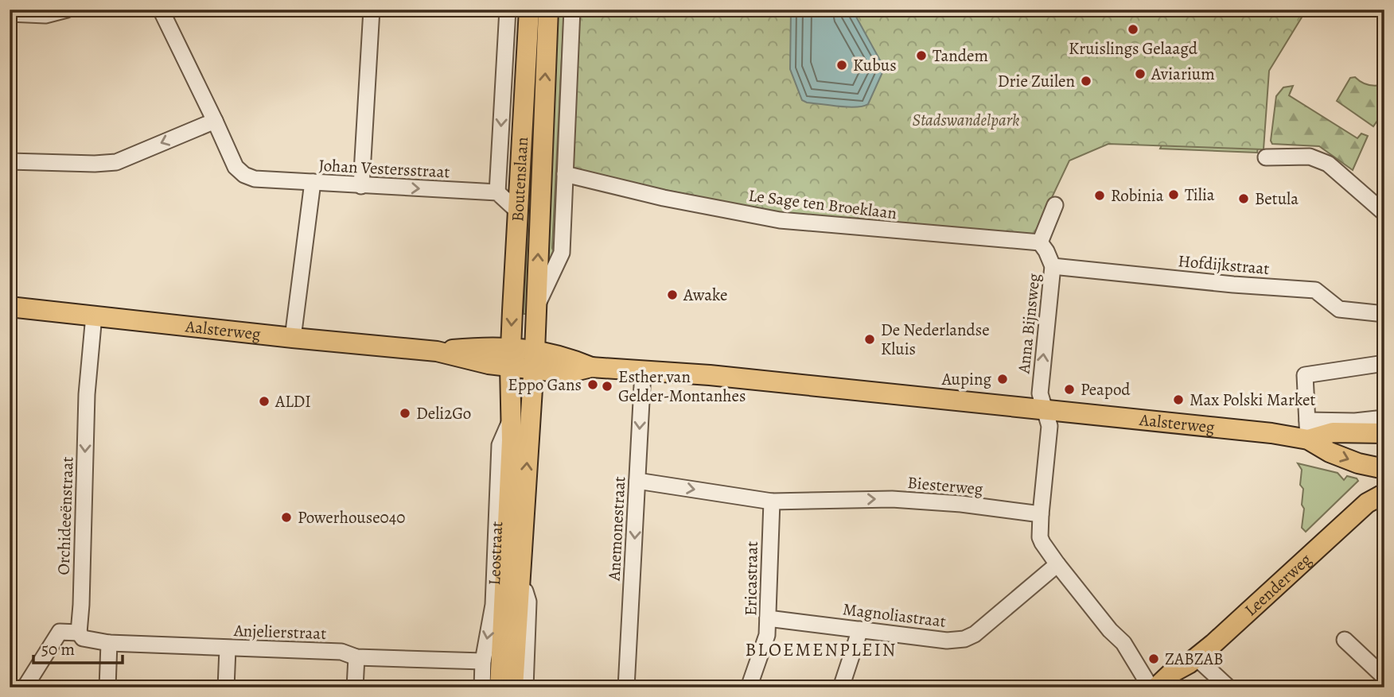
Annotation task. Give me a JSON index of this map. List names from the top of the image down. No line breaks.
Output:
{"streets":{"main road":["Boutenslaan","Aalsterweg","Leostraat","Leenderweg"],"street":["Johan Vestersstraat","Le Sage ten Broeklaan","Hofdijkstraat","Anna Bijnsweg","Biesterweg","Orchideeënstraat","Anemonestraat","Ericastraat","Magnoliastraat","Anjelierstraat"]},"crossings":[["Johan Vestersstraat","Boutenslaan"],["Boutenslaan","Le Sage ten Broeklaan"],["Boutenslaan","Aalsterweg"],["Boutenslaan","Leostraat"],["Le Sage ten Broeklaan","Anna Bijnsweg"],["Hofdijkstraat","Anna Bijnsweg"],["Anna Bijnsweg","Aalsterweg"],["Anna Bijnsweg","Biesterweg"],["Aalsterweg","Orchideeënstraat"],["Aalsterweg","Anemonestraat"],["Aalsterweg","Leostraat"],["Biesterweg","Anemonestraat"],["Biesterweg","Ericastraat"],["Orchideeënstraat","Anjelierstraat"],["Leostraat","Anjelierstraat"],["Ericastraat","Magnoliastraat"]],"one_way":["Johan Vestersstraat","Anna Bijnsweg","Biesterweg","Orchideeënstraat","Anemonestraat"],"districts":["BLOEMENPLEIN"],"parks":["Stadswandelpark"],"places":["Kruislings Gelaagd","Tandem","Kubus","Aviarium","Drie Zuilen","Tilia","Robinia","Betula","Awake","De Nederlandse Kluis","Auping","Eppo Gans","Esther van Gelder-Montanhes","Peapod","Max Polski Market","ALDI","Deli2Go","Powerhouse040","ZABZAB"],"scale_bar":"50 m"}
